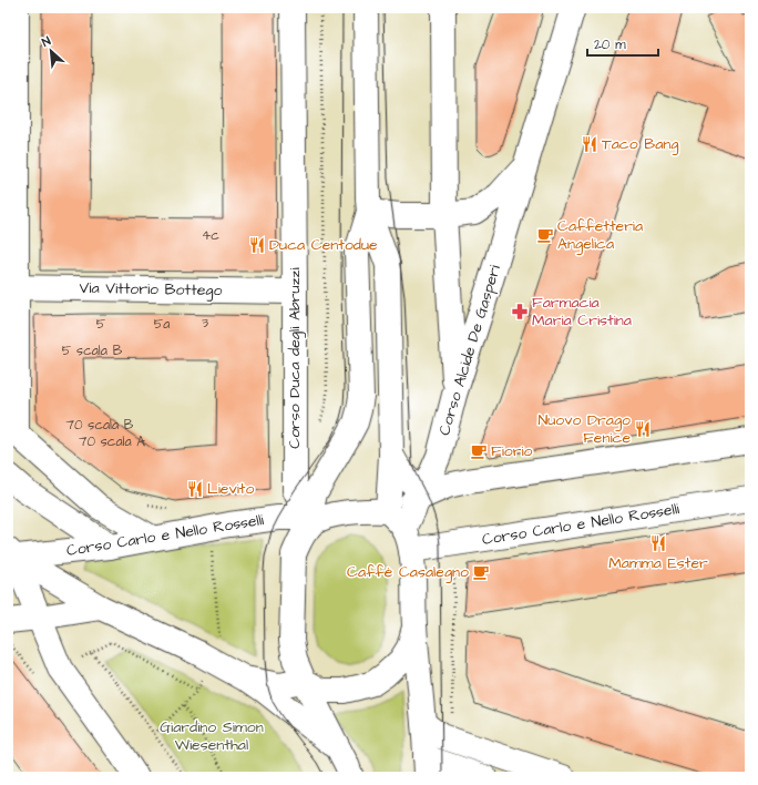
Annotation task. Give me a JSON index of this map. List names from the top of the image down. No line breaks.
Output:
{"streets":{"street":["Via Vittorio Bottego","Corso Alcide De Gasperi","Corso Duca degli Abruzzi","Corso Carlo e Nello Rosselli"]},"crossings":[["Via Vittorio Bottego","Corso Duca degli Abruzzi"],["Corso Alcide De Gasperi","Corso Carlo e Nello Rosselli"],["Corso Duca degli Abruzzi","Corso Carlo e Nello Rosselli"]],"parks":["Giardino Simon Wiesenthal"],"places":{"restaurant":["Taco Bang","Duca Centodue","Nuovo Drago Fenice","Lievito","Mamma Ester"],"cafe":["Caffetteria Angelica","Fiorio","Caffè Casalegno"],"pharmacy":["Farmacia Maria Cristina"]},"house_numbers":["4c","3","5","5a","5 scala B","70 scala B","70 scala A"],"scale_bar":"20 m","north":"top left"}
